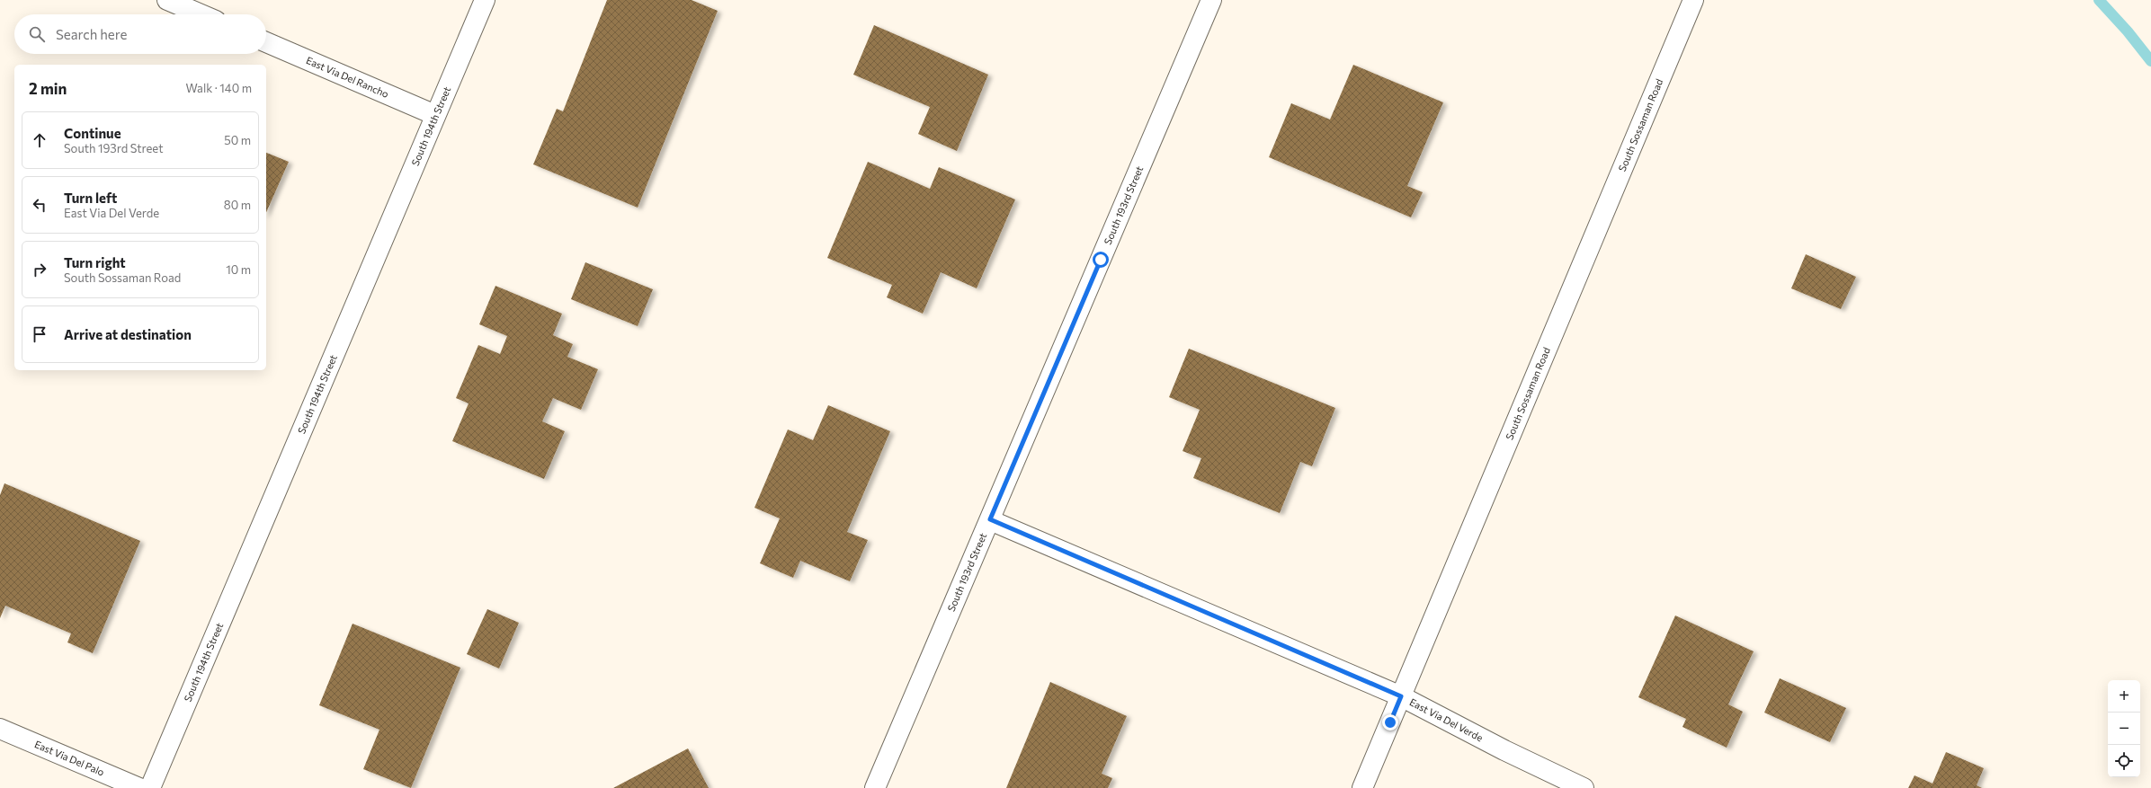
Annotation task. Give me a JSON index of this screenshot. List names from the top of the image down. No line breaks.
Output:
{"streets":{"street":["East Via Del Rancho","South 194th Street","South Sossaman Road","South 193rd Street","East Via Del Verde","East Via Del Palo"]},"crossings":[["East Via Del Rancho","South 194th Street"],["South Sossaman Road","East Via Del Verde"],["South 193rd Street","East Via Del Verde"]],"page":{"search":"Search here","heading":["2 min","Walk · 140 m"],"list":[["Continue","South 193rd Street","50 m"],["Turn left","East Via Del Verde","80 m"],["Turn right","South Sossaman Road","10 m"],"Arrive at destination"],"map_buttons":["+","−"]}}
